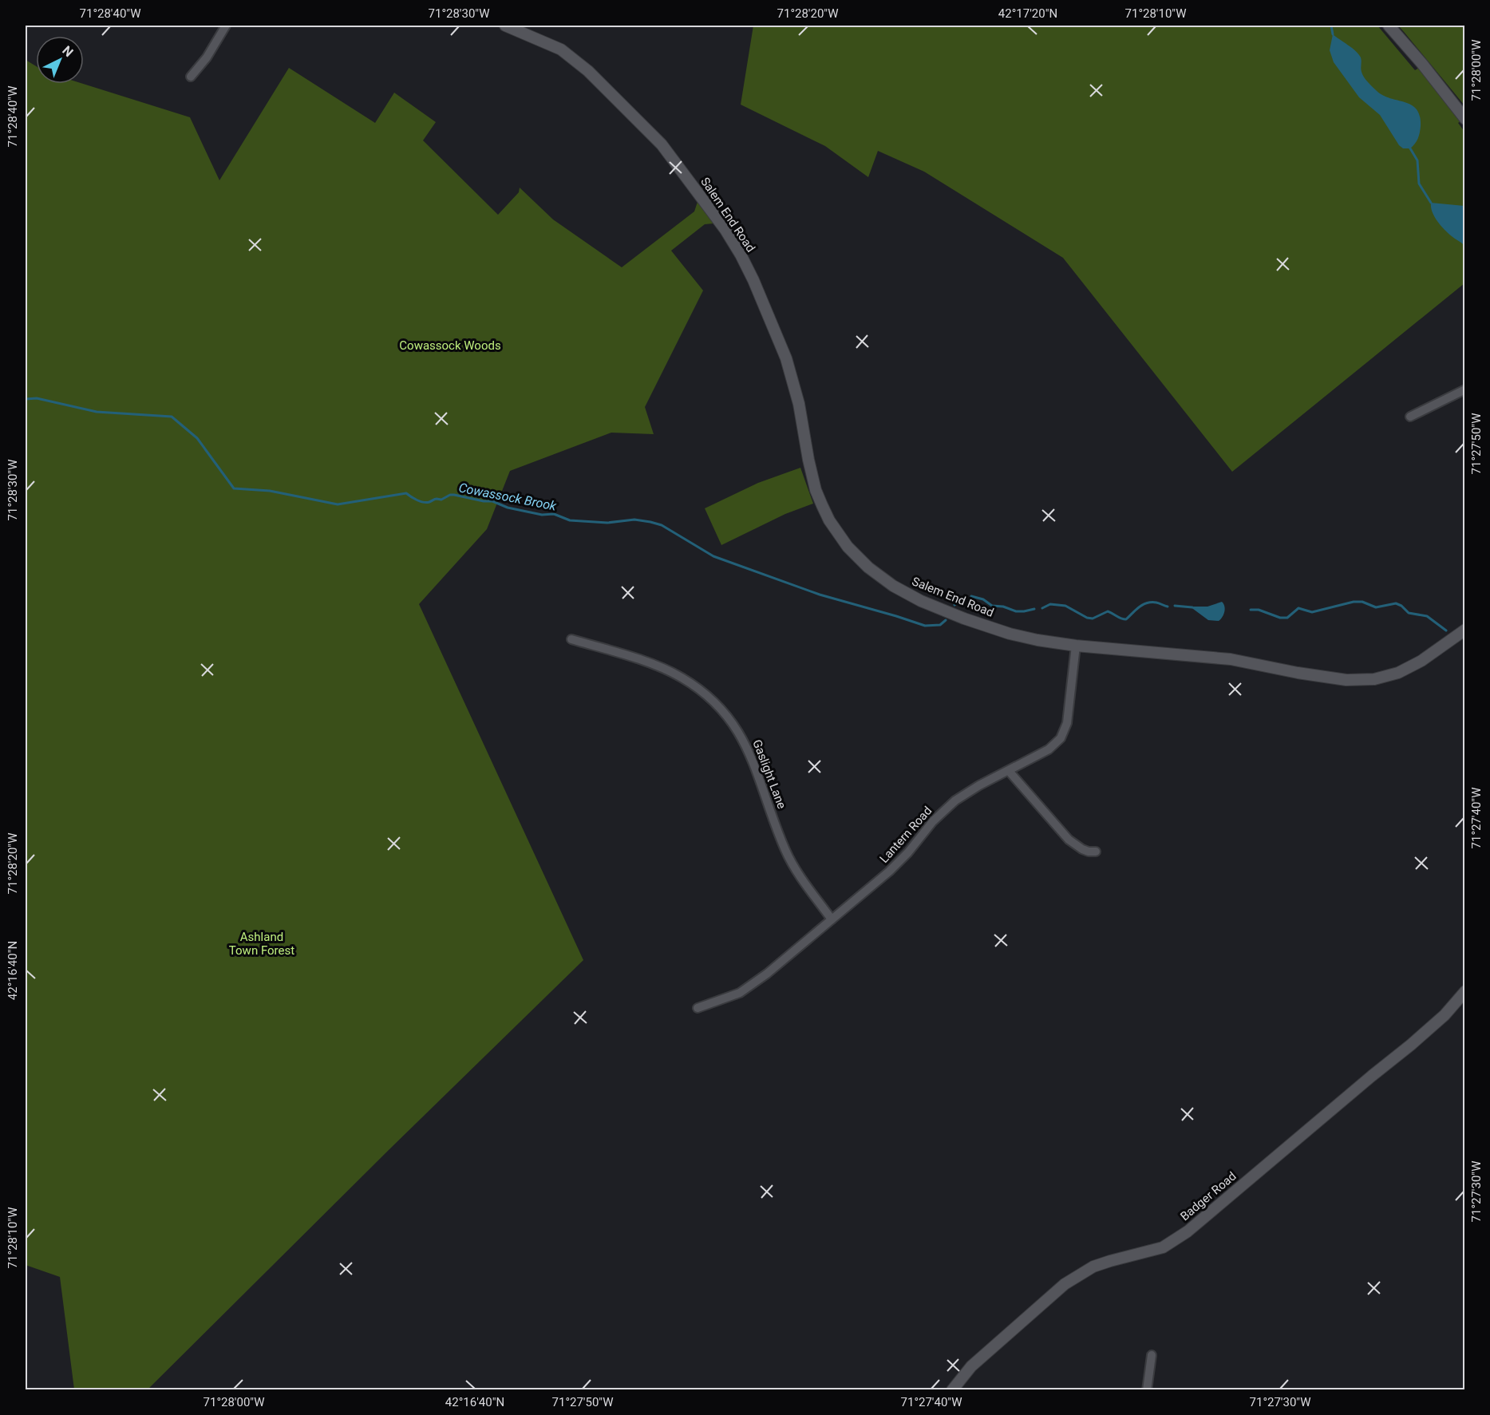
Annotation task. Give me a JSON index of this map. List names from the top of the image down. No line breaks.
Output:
{"streets":{"street":["Salem End Road","Gaslight Lane","Lantern Road","Badger Road"]},"crossings":[["Salem End Road","Lantern Road"],["Gaslight Lane","Lantern Road"]],"water":["Cowassock Brook"],"parks":["Cowassock Woods","Ashland Town Forest"],"north":"top right","coordinates":["71°28'40\"W","71°28'30\"W","71°28'20\"W","42°17'20\"N","71°28'10\"W","71°28'00\"W","71°27'50\"W","71°27'40\"W","42°16'40\"N","71°27'30\"W"]}
